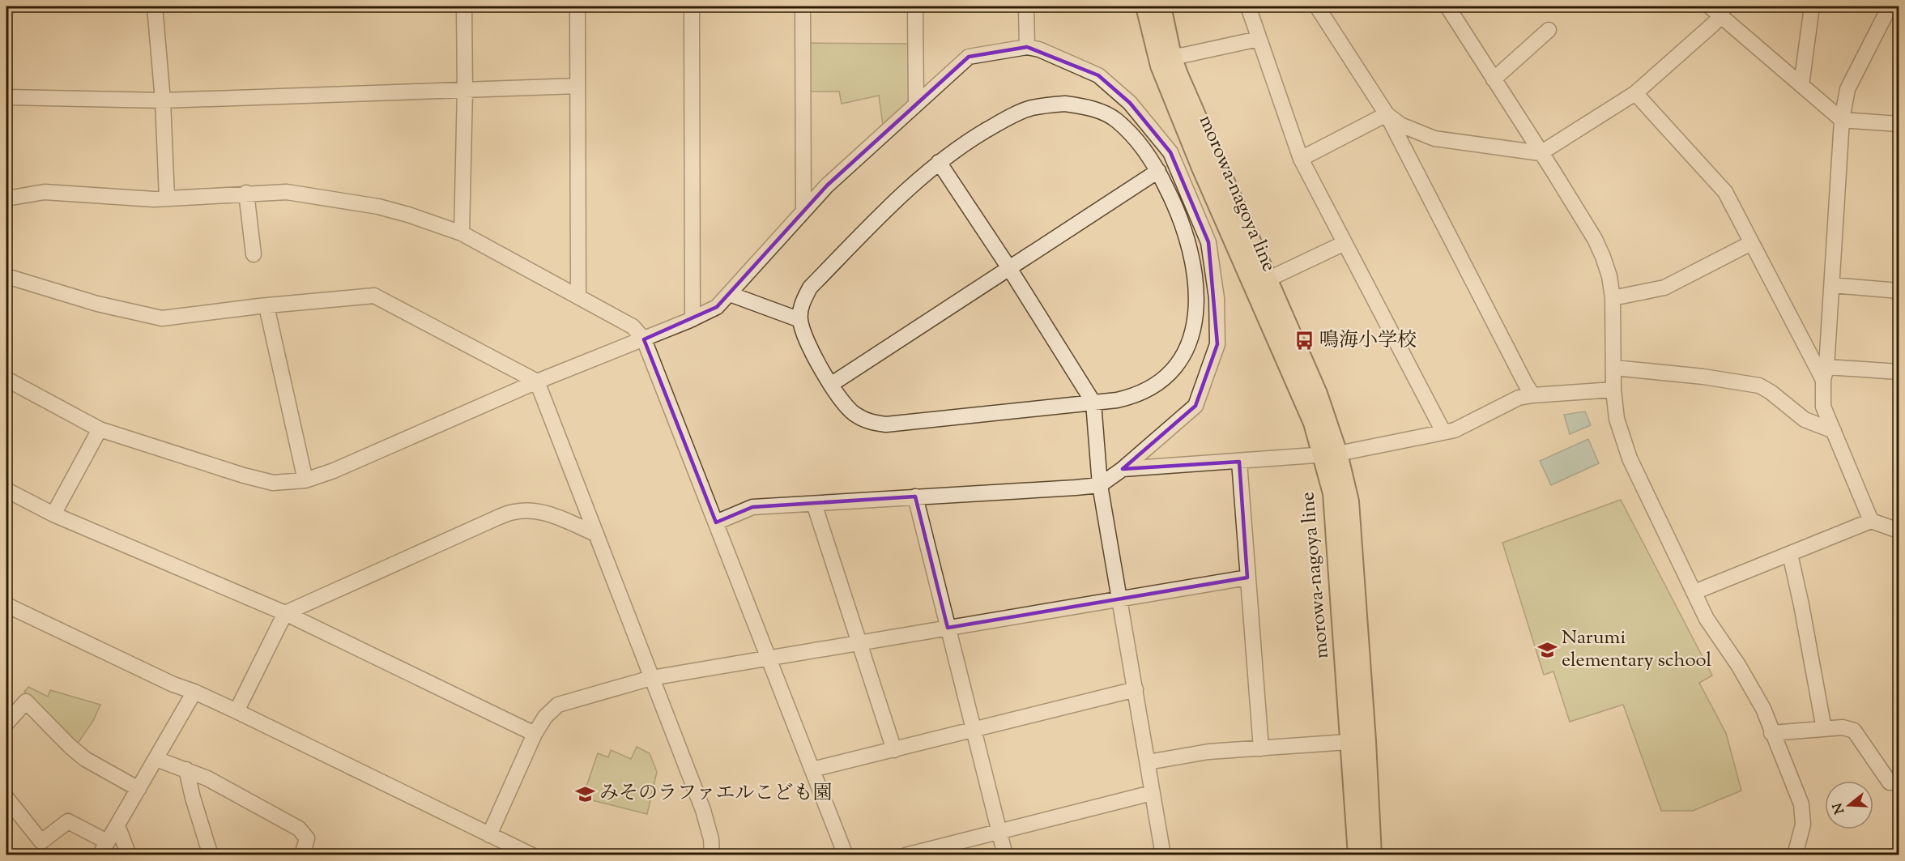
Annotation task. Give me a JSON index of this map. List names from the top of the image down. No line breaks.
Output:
{"streets":{"main road":["morowa-nagoya line"]},"places":{"bus stop":["鳴海小学校"],"school or university":["Narumi elementary school","みそのラファエルこども園"]},"north":"left"}
